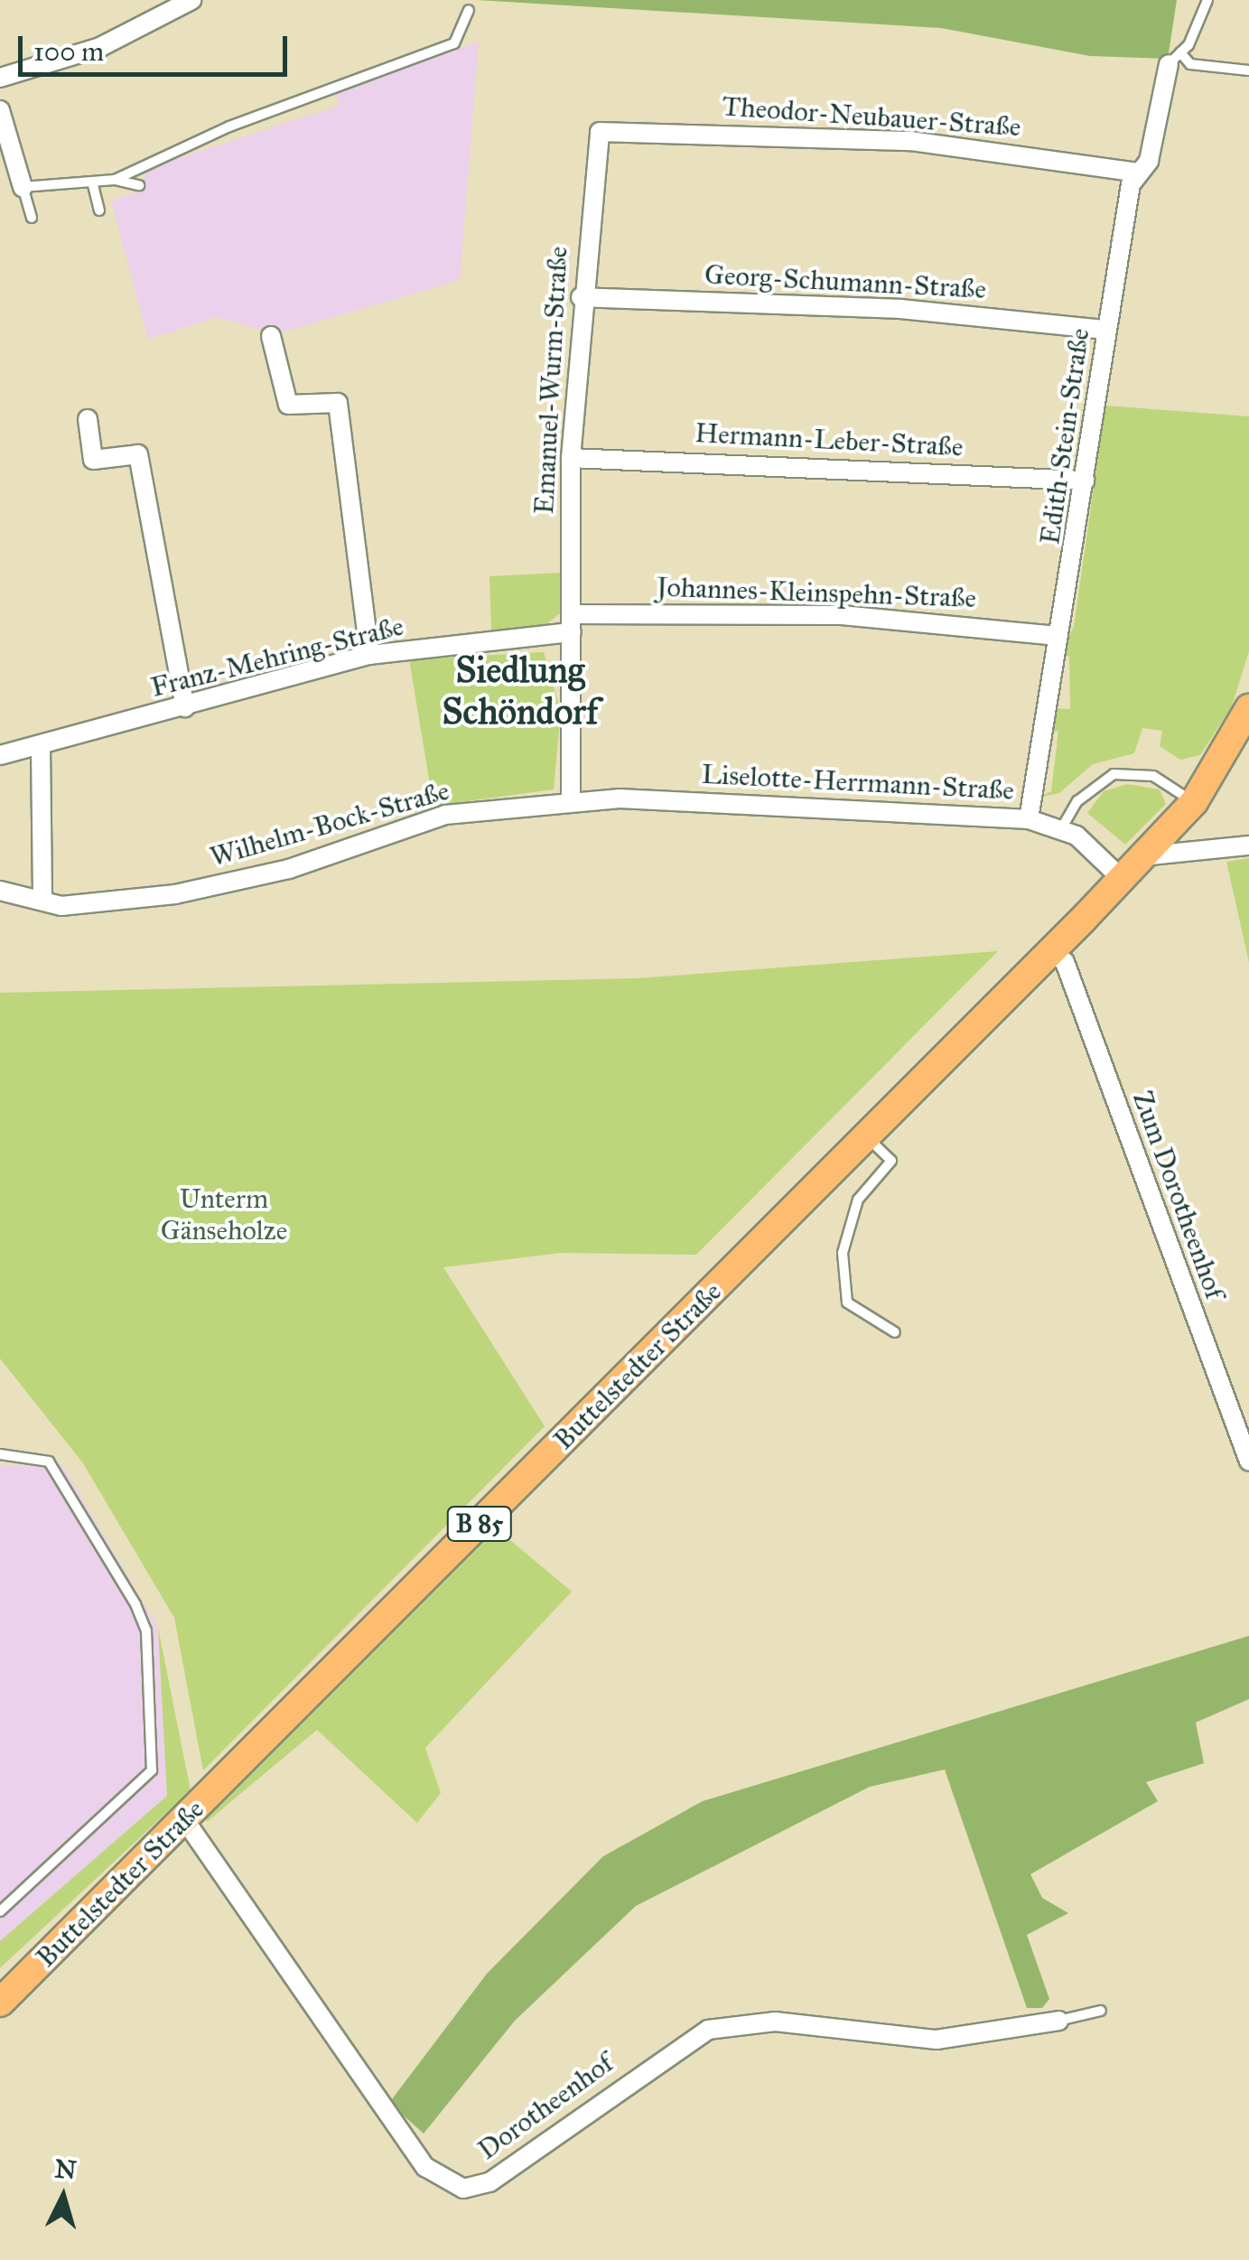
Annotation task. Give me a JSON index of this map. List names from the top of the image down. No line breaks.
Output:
{"streets":{"main road":["Buttelstedter Straße","B 85"],"street":["Theodor-Neubauer-Straße","Georg-Schumann-Straße","Emanuel-Wurm-Straße","Edith-Stein-Straße","Hermann-Leber-Straße","Johannes-Kleinspehn-Straße","Franz-Mehring-Straße","Liselotte-Herrmann-Straße","Wilhelm-Bock-Straße","Zum Dorotheenhof","Dorotheenhof"]},"crossings":[["Theodor-Neubauer-Straße","Emanuel-Wurm-Straße"],["Theodor-Neubauer-Straße","Edith-Stein-Straße"],["Georg-Schumann-Straße","Emanuel-Wurm-Straße"],["Georg-Schumann-Straße","Edith-Stein-Straße"],["Emanuel-Wurm-Straße","Hermann-Leber-Straße"],["Emanuel-Wurm-Straße","Johannes-Kleinspehn-Straße"],["Emanuel-Wurm-Straße","Franz-Mehring-Straße"],["Emanuel-Wurm-Straße","Liselotte-Herrmann-Straße"],["Emanuel-Wurm-Straße","Wilhelm-Bock-Straße"],["Edith-Stein-Straße","Hermann-Leber-Straße"],["Edith-Stein-Straße","Johannes-Kleinspehn-Straße"],["Edith-Stein-Straße","Liselotte-Herrmann-Straße"],["Johannes-Kleinspehn-Straße","Franz-Mehring-Straße"],["Liselotte-Herrmann-Straße","Wilhelm-Bock-Straße"],["Liselotte-Herrmann-Straße","Buttelstedter Straße"],["Zum Dorotheenhof","Buttelstedter Straße"],["Buttelstedter Straße","Dorotheenhof"]],"districts":["Siedlung Schöndorf"],"parks":["Unterm Gänseholze"],"scale_bar":"100 m","north":"top"}
